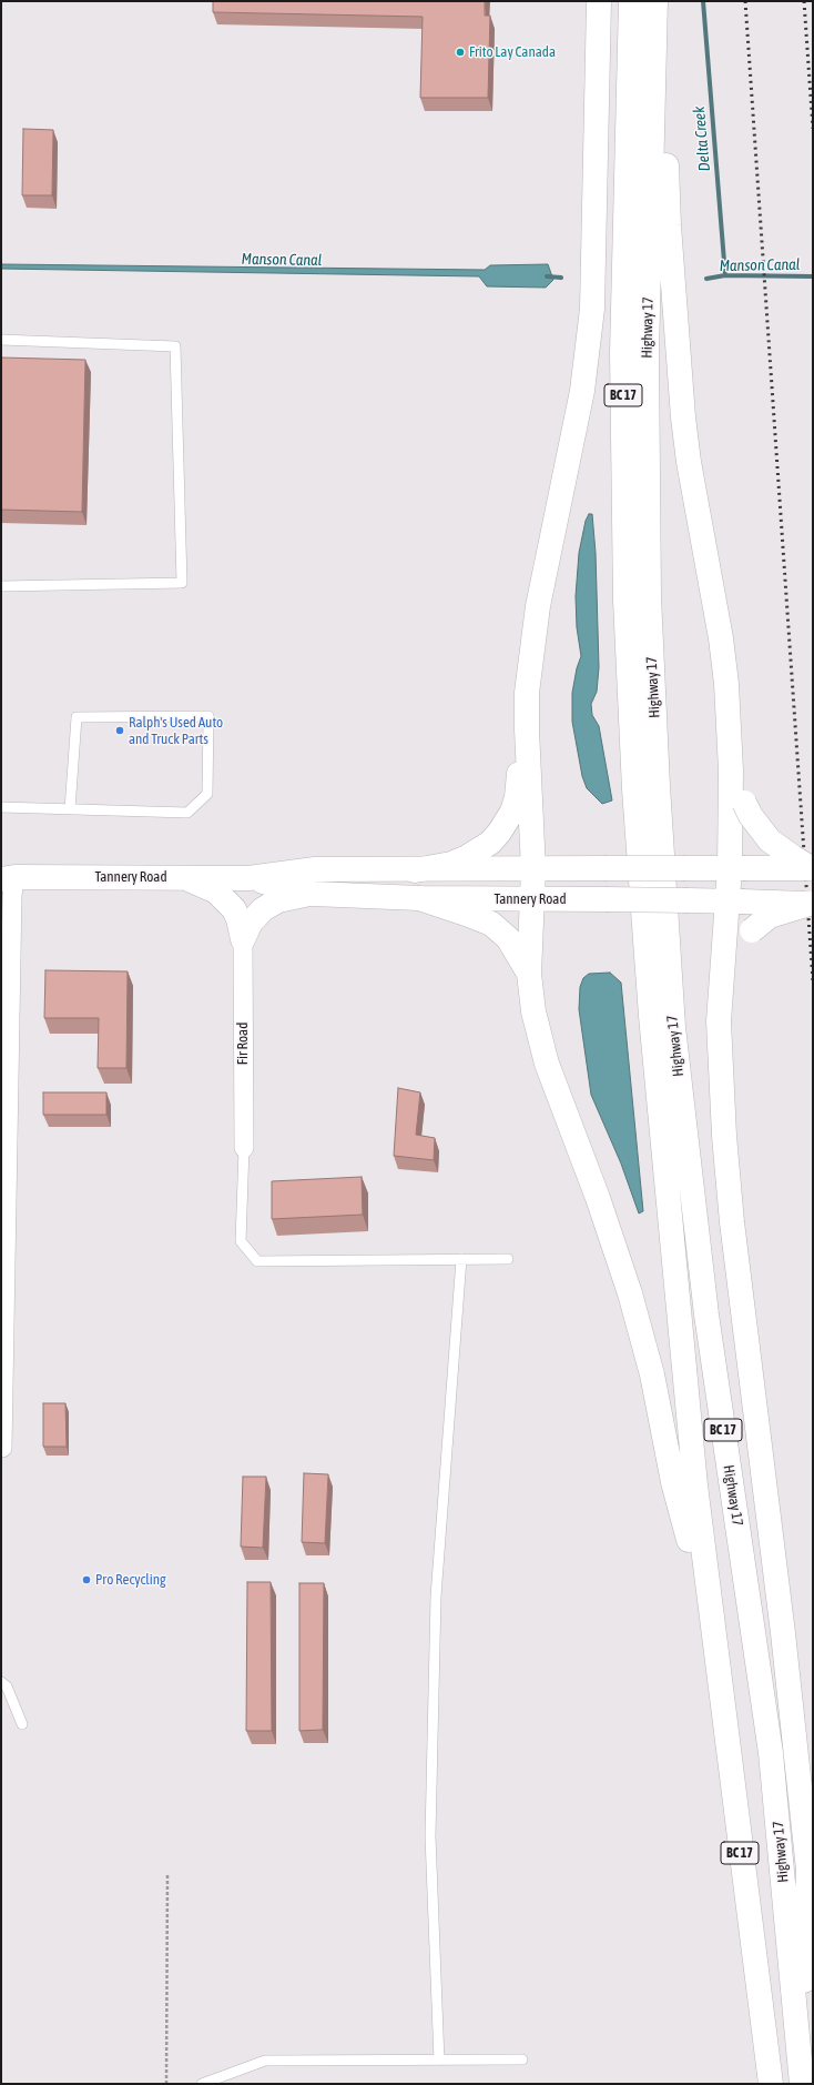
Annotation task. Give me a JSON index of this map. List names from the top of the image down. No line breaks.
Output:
{"streets":{"main road":["Highway 17","BC 17","Tannery Road"],"street":["Fir Road"]},"water":["Delta Creek","Manson Canal"],"places":["Frito Lay Canada","Ralph's Used Auto and Truck Parts","Pro Recycling"]}
